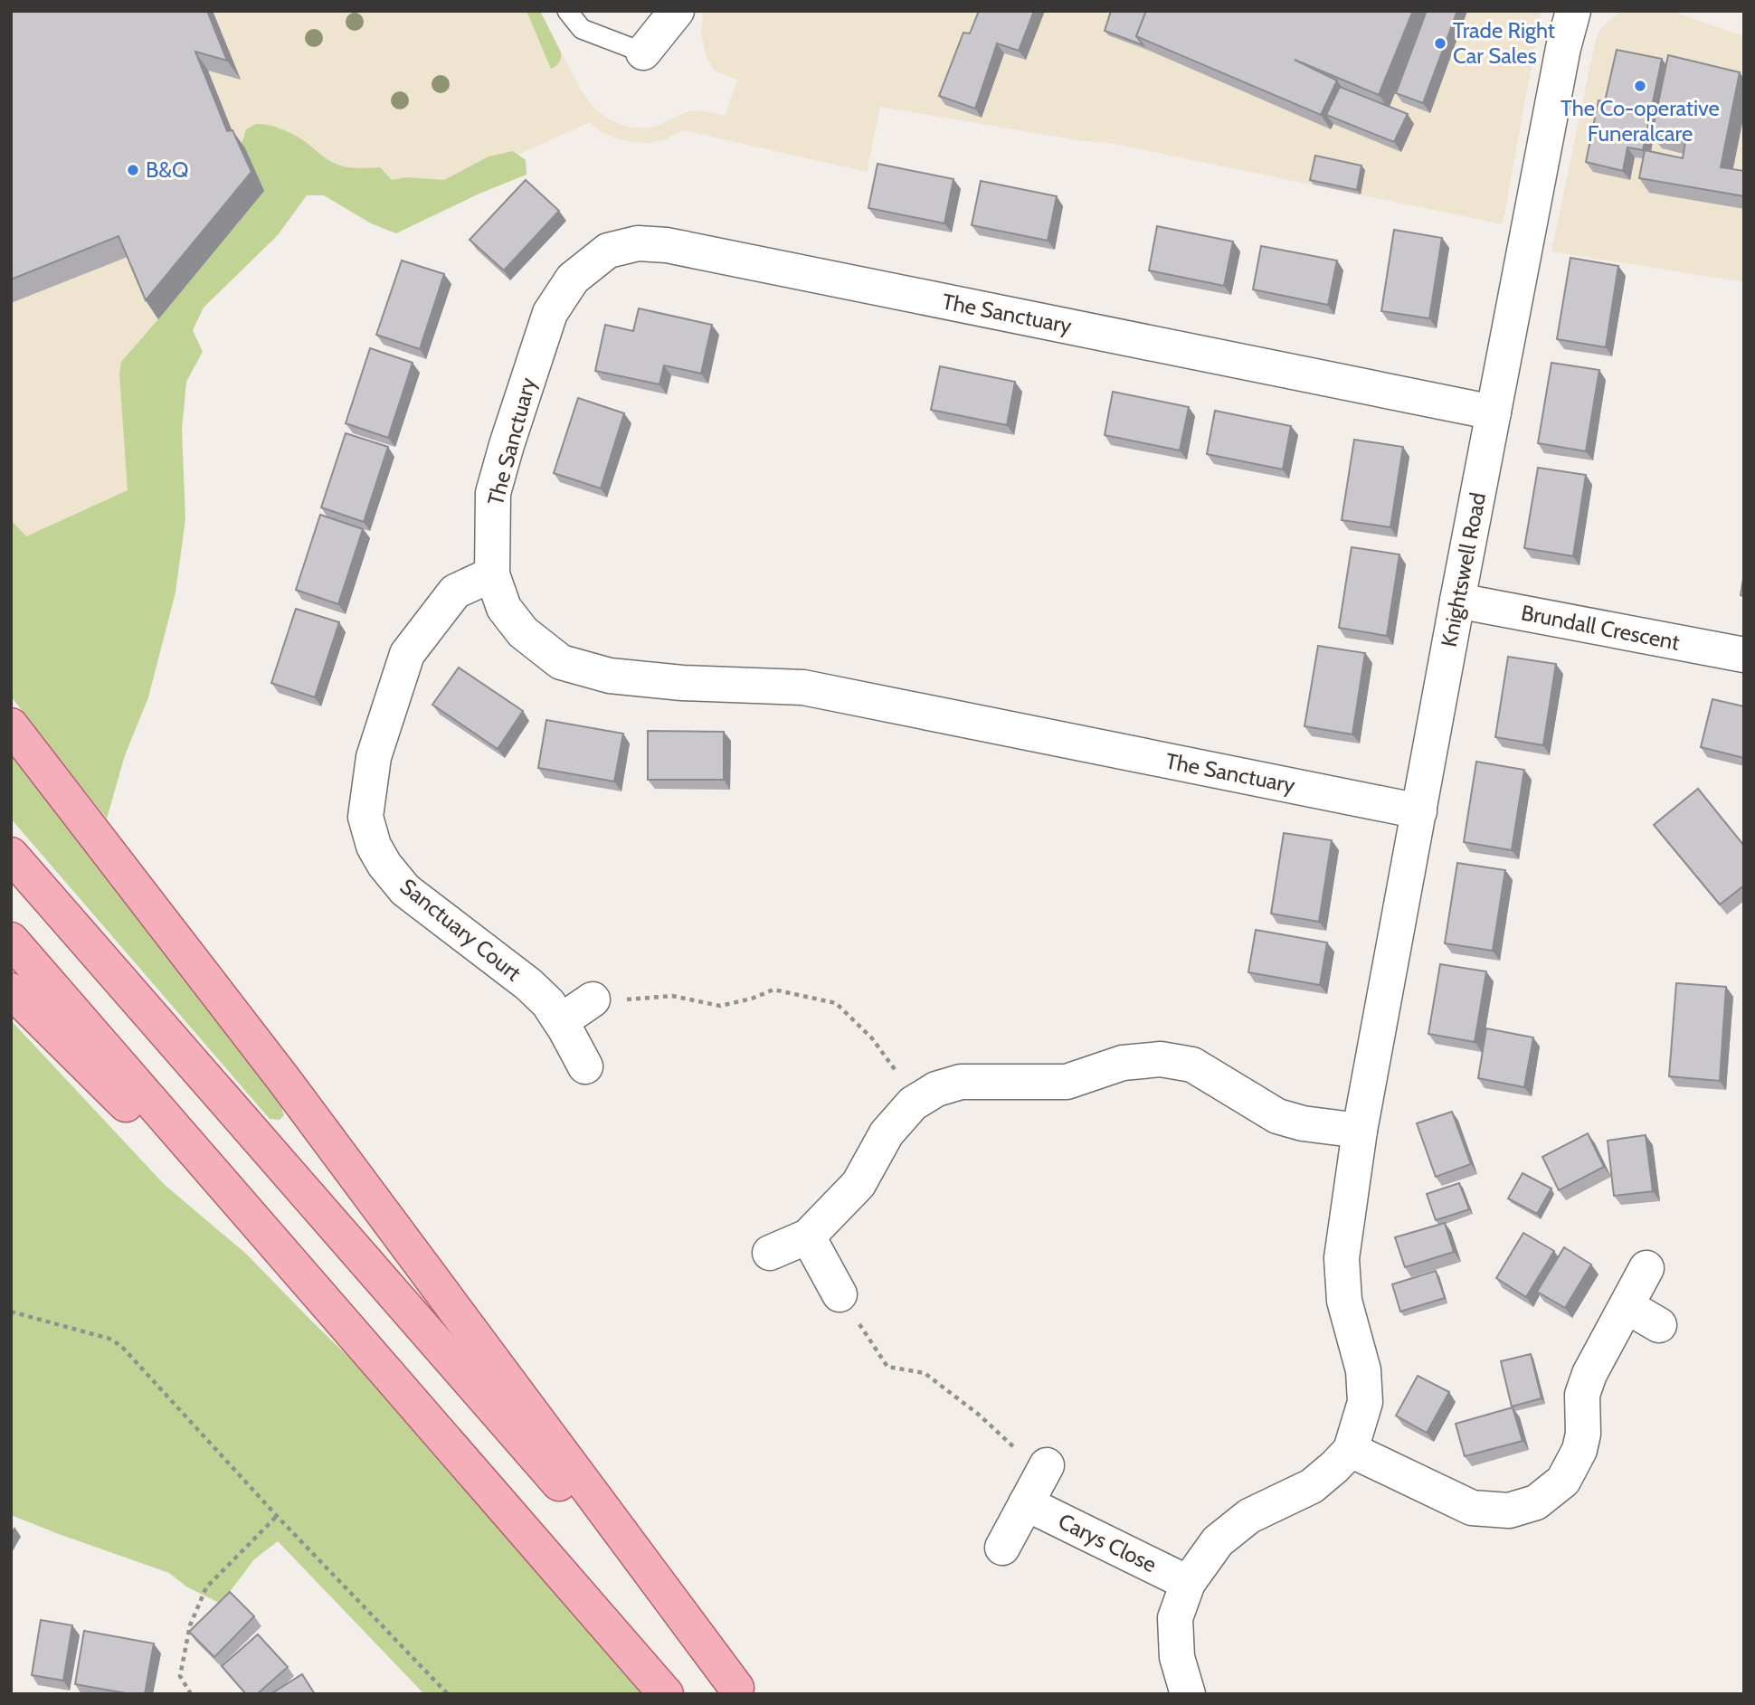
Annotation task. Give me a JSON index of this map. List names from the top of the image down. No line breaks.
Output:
{"streets":{"street":["The Sanctuary","Knightswell Road","Brundall Crescent","Sanctuary Court","Carys Close"]},"crossings":[["The Sanctuary","Knightswell Road"],["The Sanctuary","Sanctuary Court"],["Knightswell Road","Brundall Crescent"]],"places":["Trade Right Car Sales","The Co-operative Funeralcare","B&Q"]}
